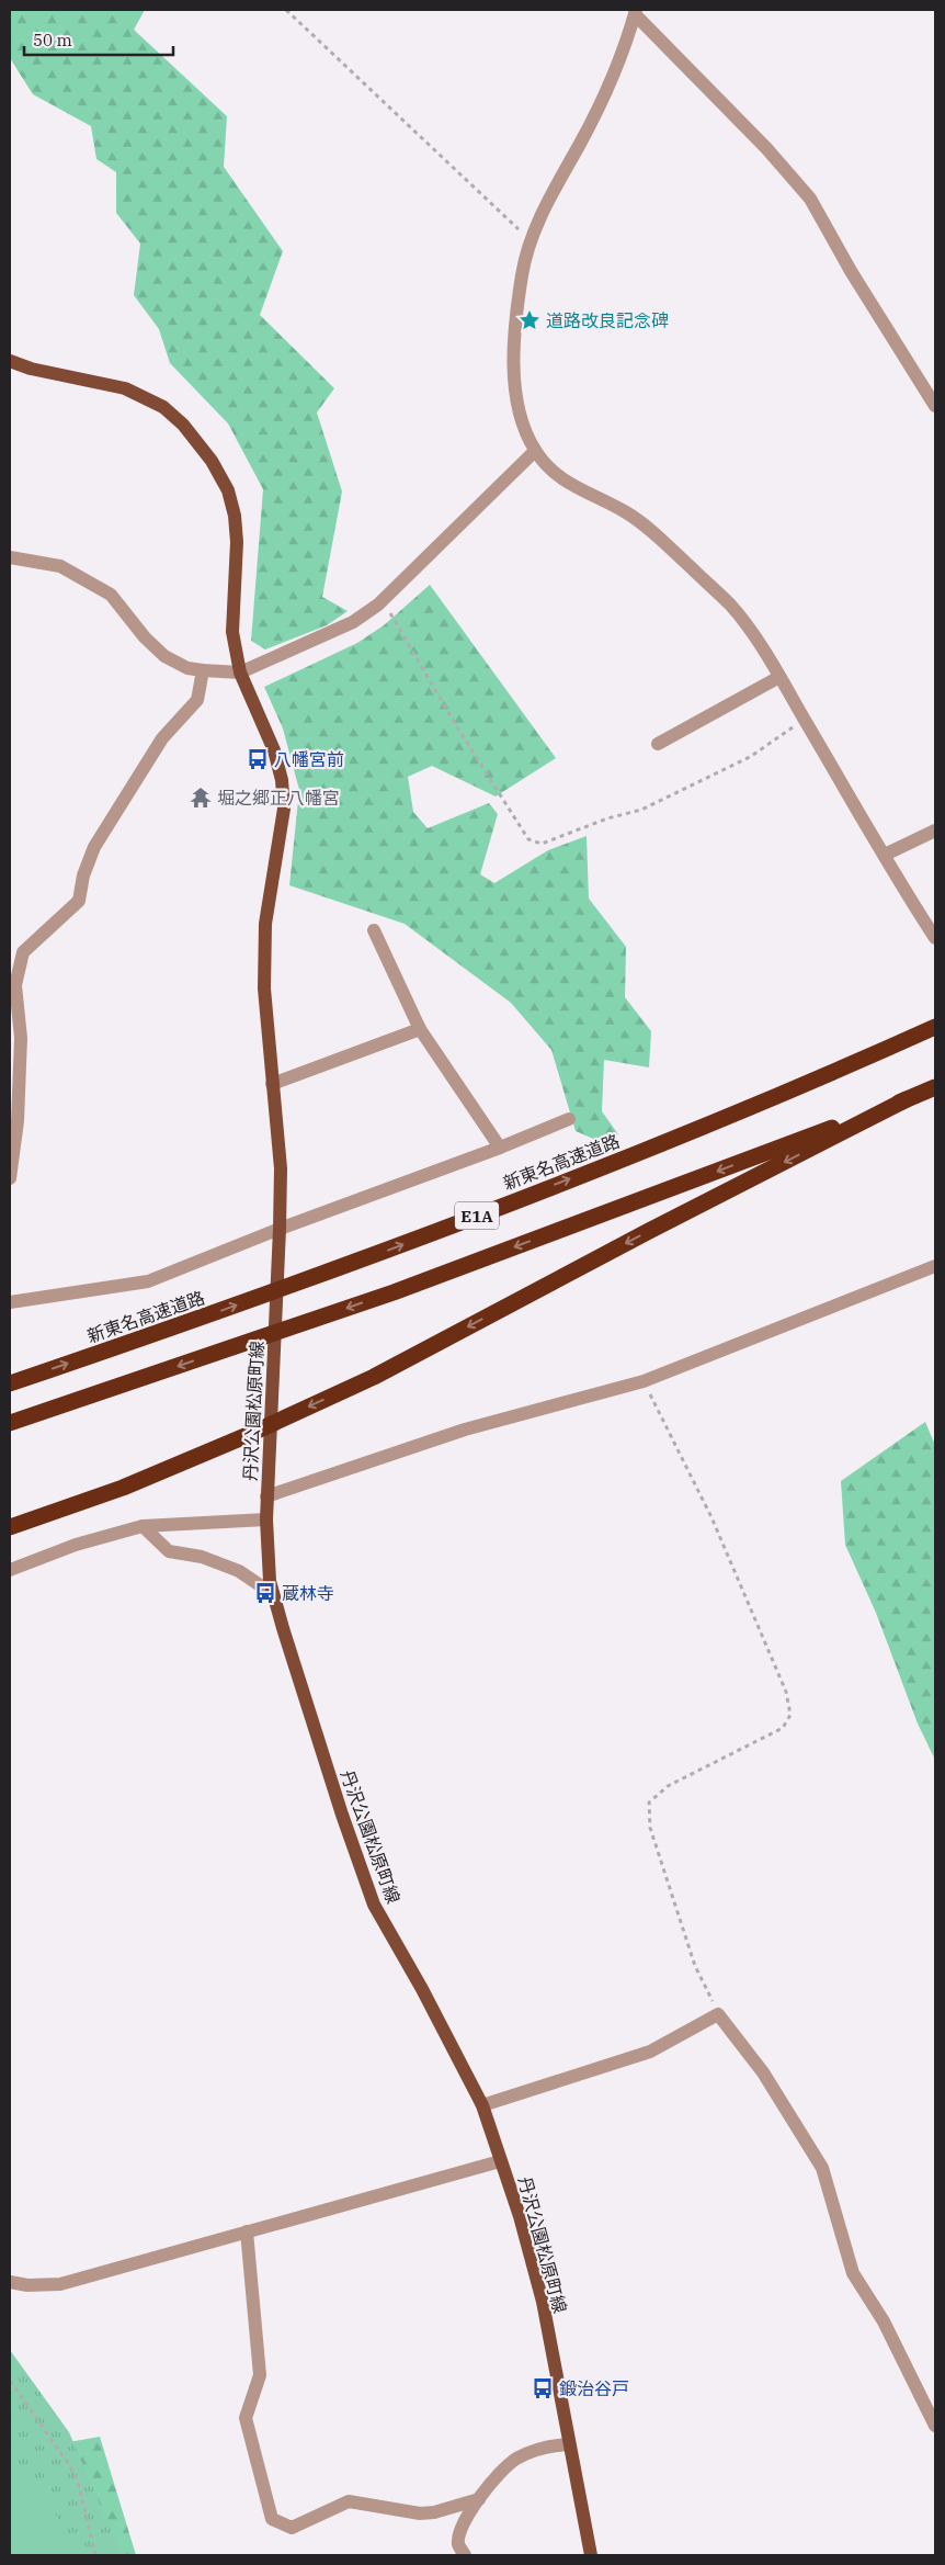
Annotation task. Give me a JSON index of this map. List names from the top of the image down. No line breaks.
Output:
{"streets":{"highway":["新東名高速道路","E1A"],"main road":["丹沢公園松原町線"]},"places":{"place":["道路改良記念碑"],"bus stop":["八幡宮前","蔵林寺","鍛治谷戸"],"temple":["堀之郷正八幡宮"]},"scale_bar":"50 m"}
